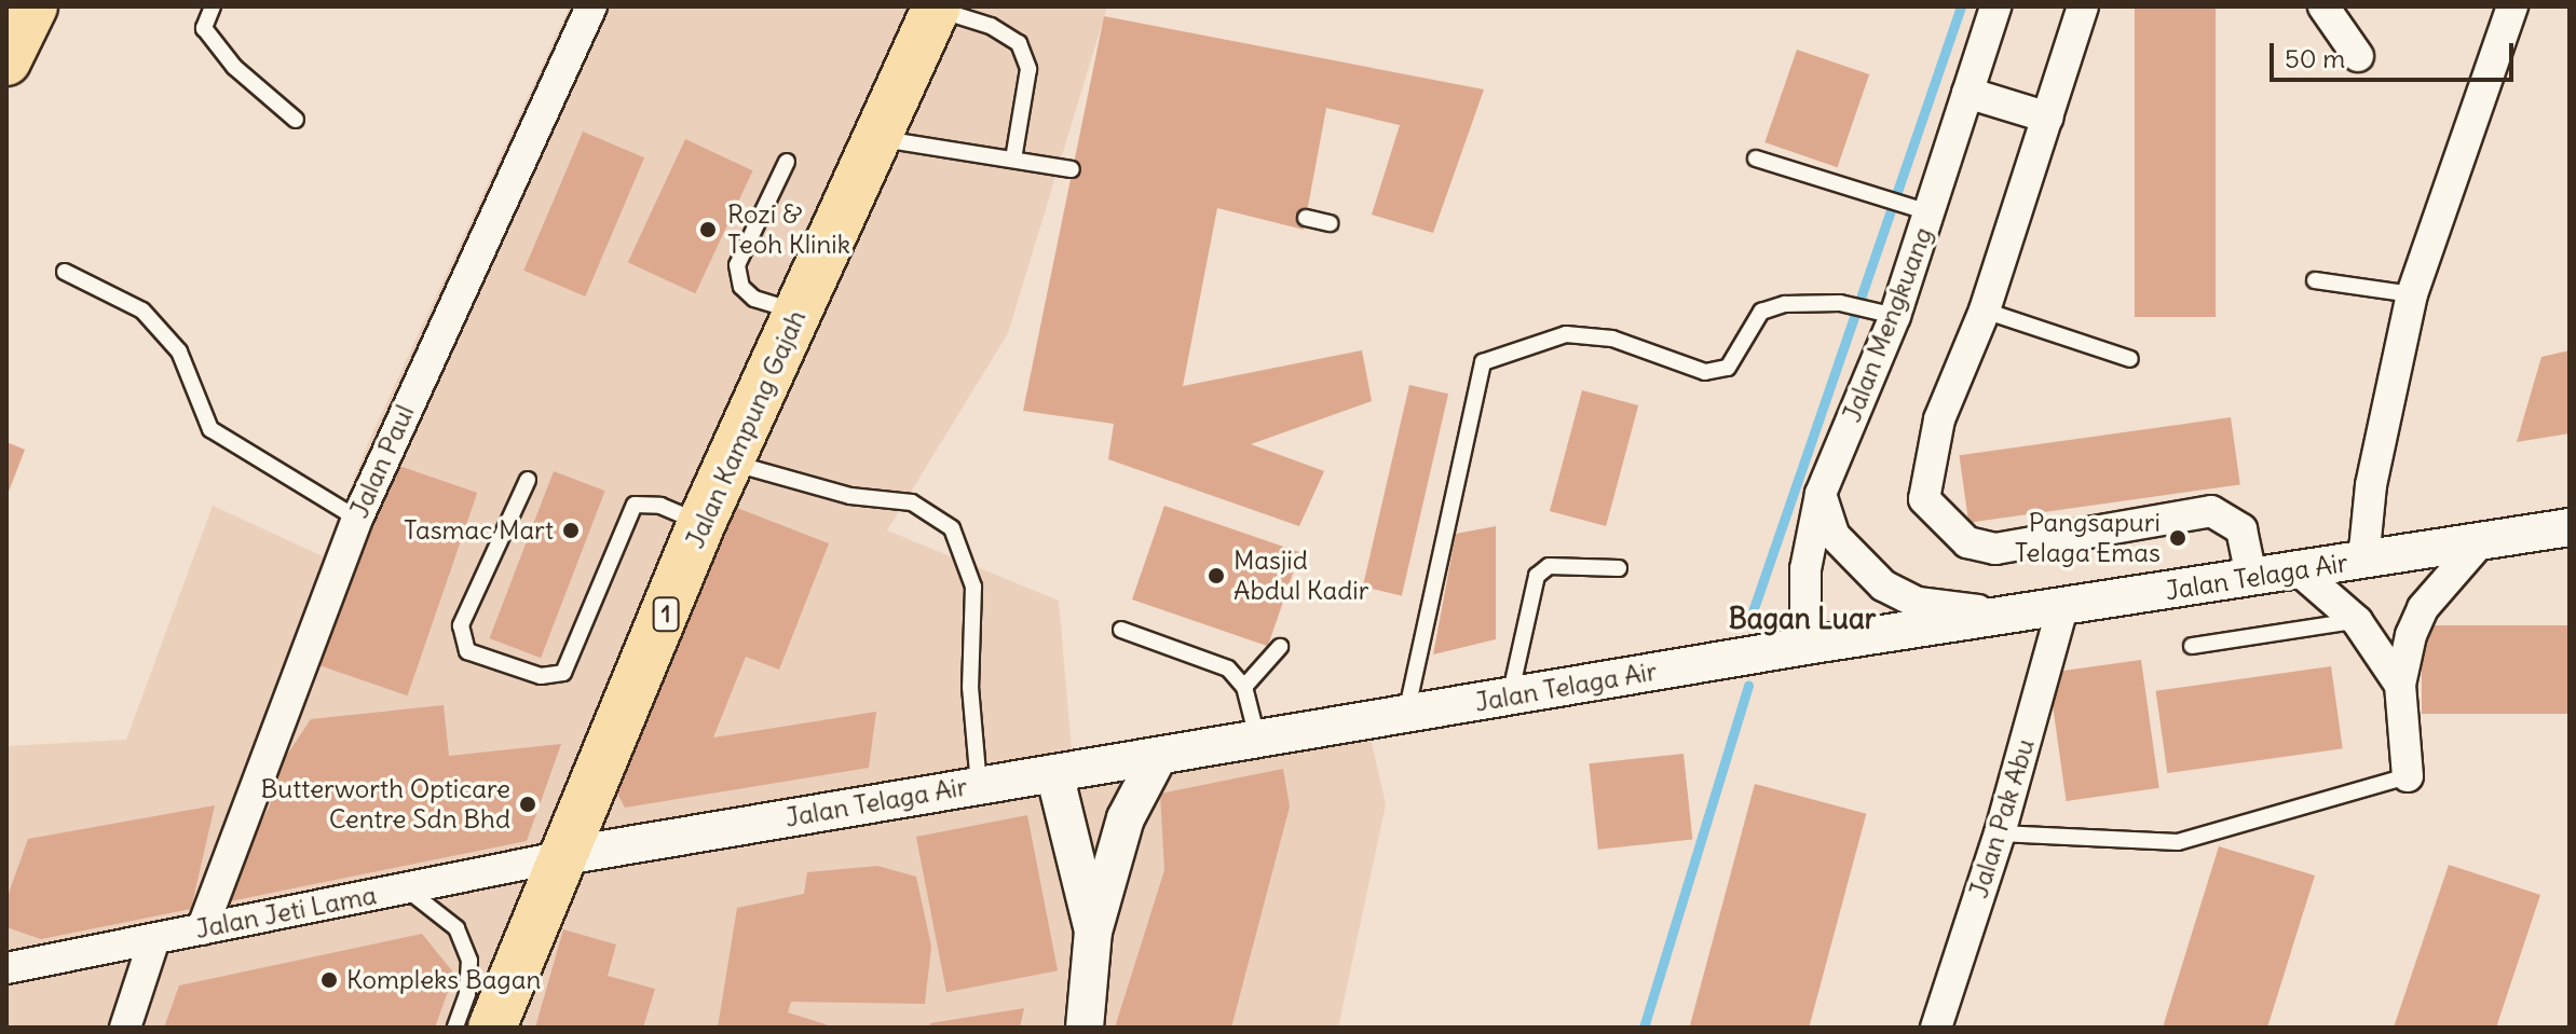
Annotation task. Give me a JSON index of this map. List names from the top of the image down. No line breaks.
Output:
{"streets":{"main road":["Jalan Kampung Gajah","1"],"street":["Jalan Mengkuang","Jalan Paul","Jalan Telaga Air","Jalan Pak Abu","Jalan Jeti Lama"]},"crossings":[["Jalan Mengkuang","Jalan Telaga Air"],["Jalan Kampung Gajah","Jalan Telaga Air"],["Jalan Kampung Gajah","1"],["Jalan Kampung Gajah","Jalan Jeti Lama"],["Jalan Paul","Jalan Jeti Lama"],["Jalan Telaga Air","1"],["Jalan Telaga Air","Jalan Pak Abu"],["Jalan Telaga Air","Jalan Jeti Lama"],["1","Jalan Jeti Lama"]],"districts":["Bagan Luar"],"places":["Rozi & Teoh Klinik","Tasmac Mart","Pangsapuri Telaga Emas","Masjid Abdul Kadir","Butterworth Opticare Centre Sdn Bhd","Kompleks Bagan"],"scale_bar":"50 m"}
